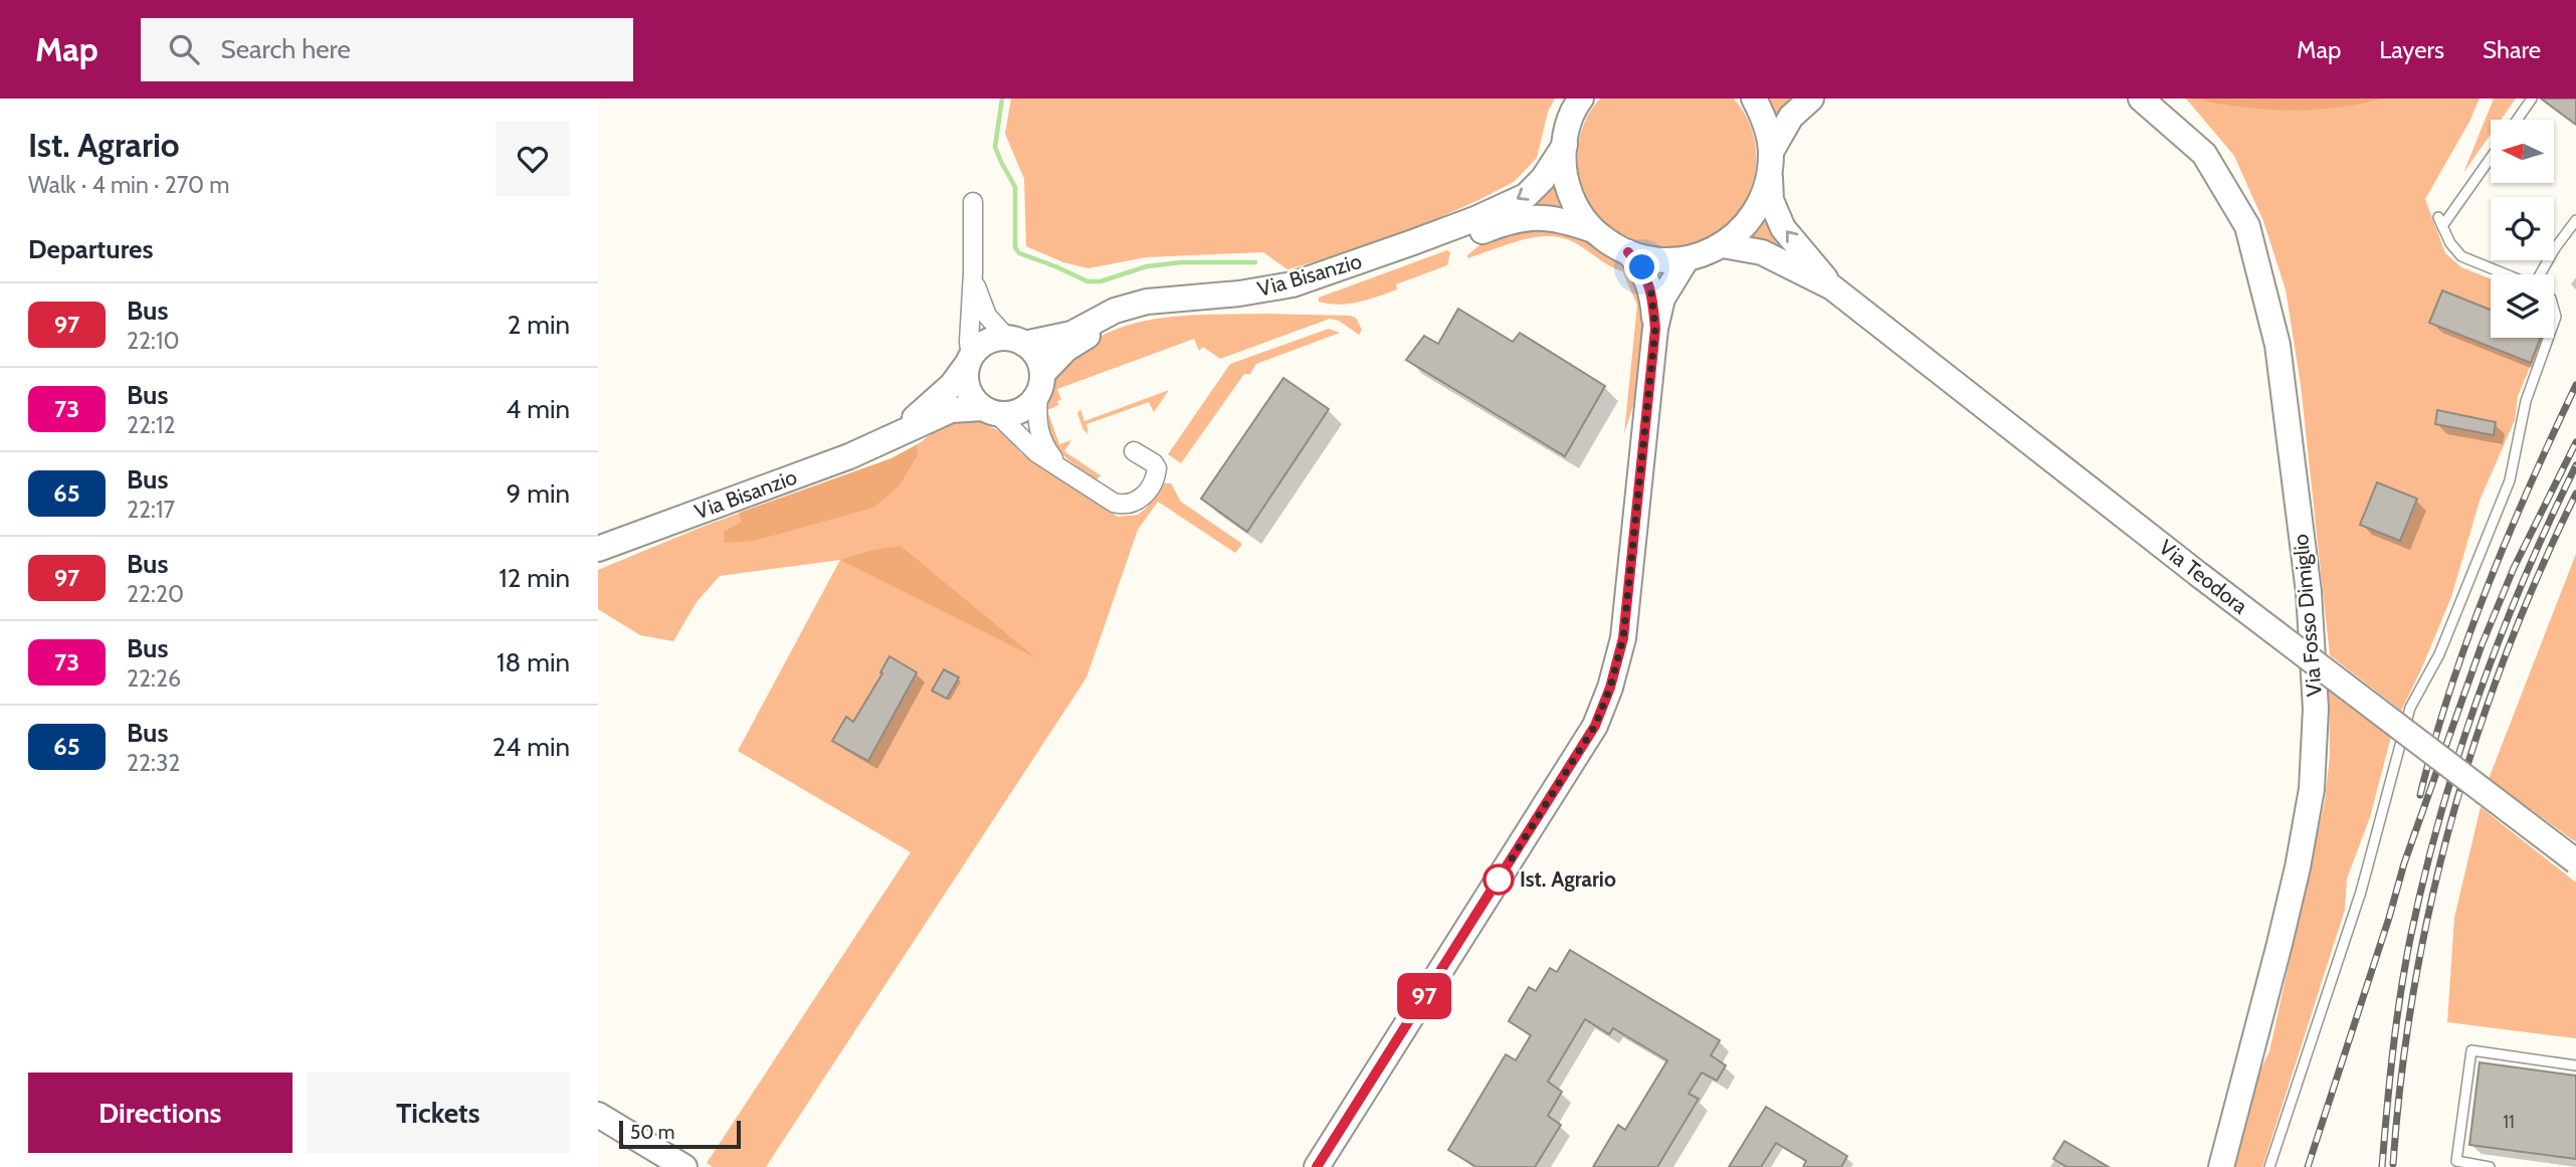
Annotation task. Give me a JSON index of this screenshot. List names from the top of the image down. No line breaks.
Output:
{"streets":{"main road":["Via Bisanzio","Via Teodora","Via Fosso Dimiglio"]},"places":["Ist. Agrario"],"lines":["bus line 97"],"house_numbers":["11"],"scale_bar":"50 m","north":"left","page":{"header":"Map","search":"Search here","nav":["Map","Layers","Share"],"heading":[["Ist. Agrario","Walk · 4 min · 270 m"],"Departures"],"on_map":"97","list":[{"mark":"97","name":"Bus","note":"22:10","value":"2 min"},{"mark":"73","name":"Bus","note":"22:12","value":"4 min"},{"mark":"65","name":"Bus","note":"22:17","value":"9 min"},{"mark":"97","name":"Bus","note":"22:20","value":"12 min"},{"mark":"73","name":"Bus","note":"22:26","value":"18 min"},{"mark":"65","name":"Bus","note":"22:32","value":"24 min"}],"buttons":["Directions","Tickets"],"scale":"50 m"}}
